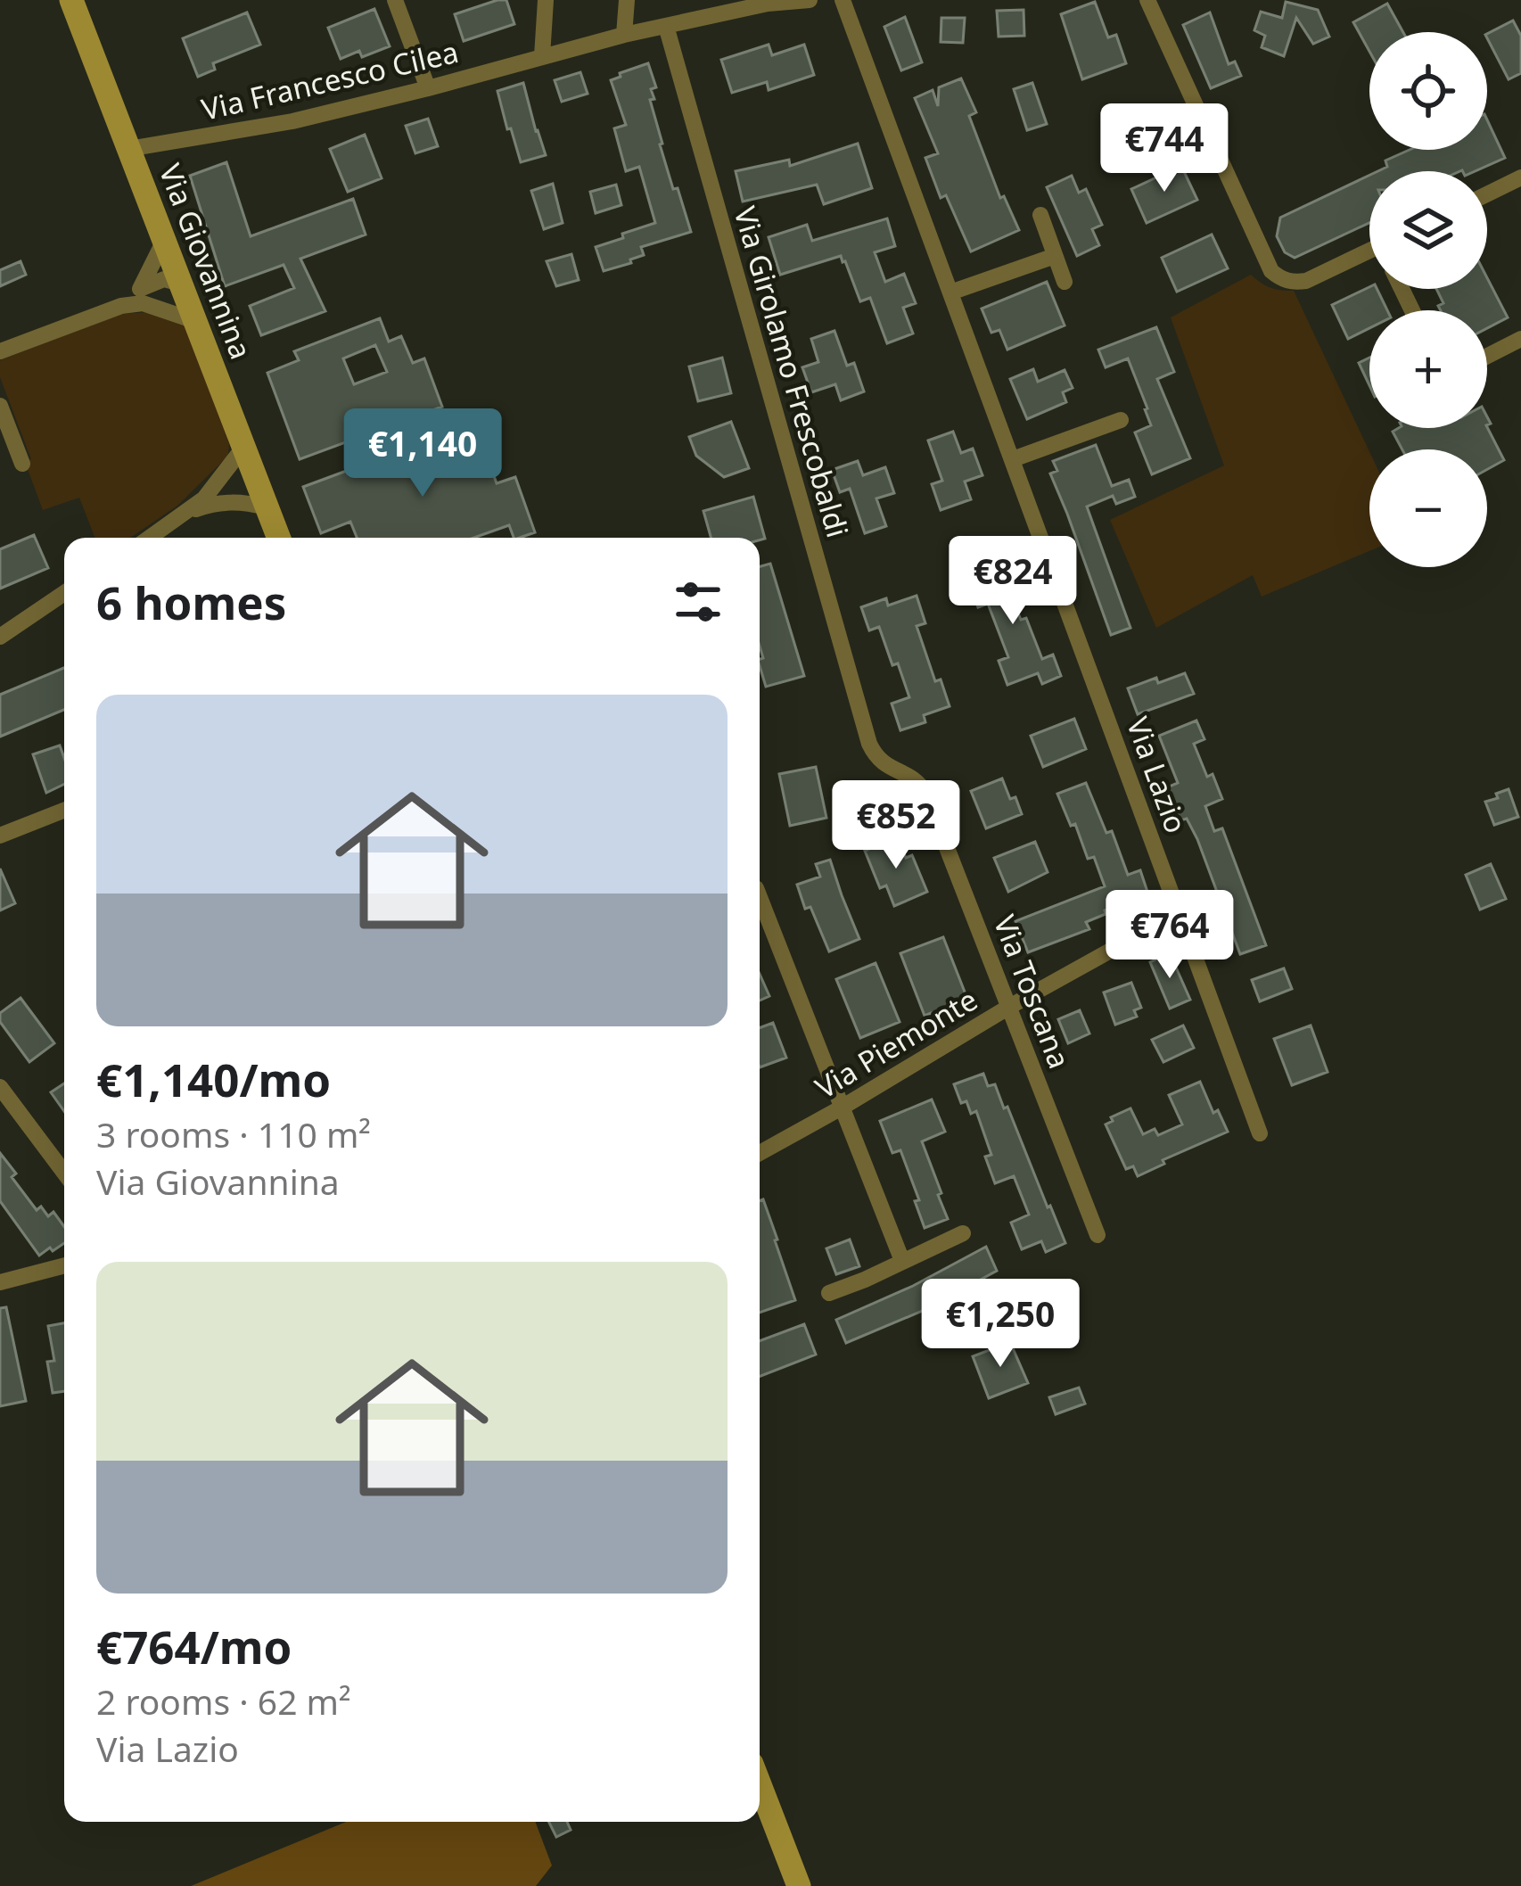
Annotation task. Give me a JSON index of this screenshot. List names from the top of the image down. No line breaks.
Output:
{"streets":{"street":["Via Francesco Cilea","Via Giovannina","Via Girolamo Frescobaldi","Via Lazio","Via Toscana","Via Piemonte"]},"crossings":[["Via Francesco Cilea","Via Giovannina"],["Via Francesco Cilea","Via Girolamo Frescobaldi"],["Via Girolamo Frescobaldi","Via Toscana"],["Via Lazio","Via Piemonte"],["Via Toscana","Via Piemonte"]],"page":{"map_buttons":["+","−"],"price":["€744","€1,140","€824","€852","€764","€1,250"],"heading":"6 homes","list":[{"name":"€1,140/mo","note":"3 rooms · 110 m² · Via Giovannina"},{"name":"€764/mo","note":"2 rooms · 62 m² · Via Lazio"}]}}
